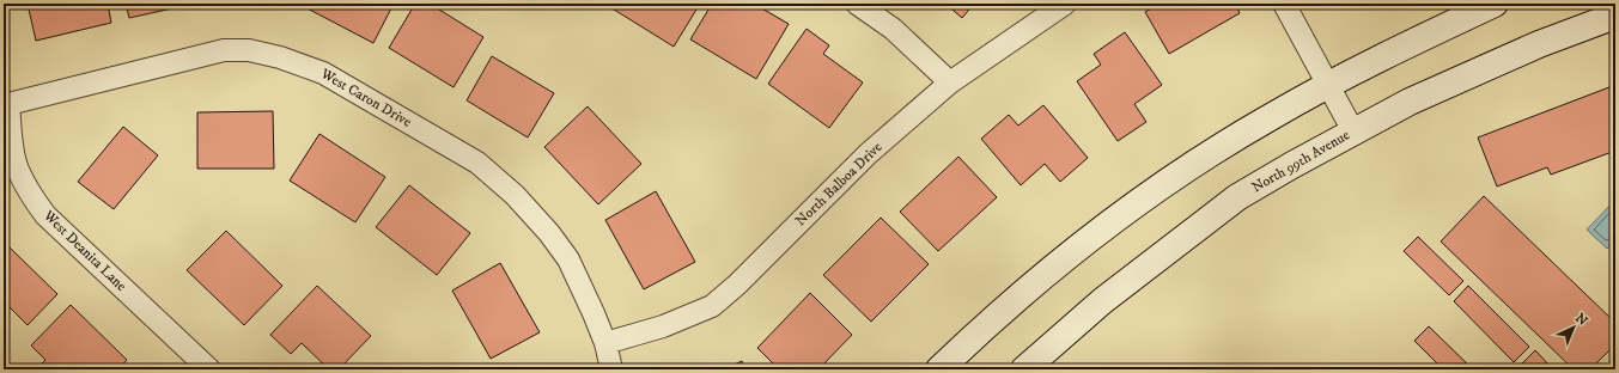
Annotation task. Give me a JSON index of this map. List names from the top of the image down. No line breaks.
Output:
{"streets":{"main road":["North 99th Avenue"],"street":["West Caron Drive","North Balboa Drive","West Deanita Lane"]},"crossings":[["West Caron Drive","North Balboa Drive"],["West Caron Drive","West Deanita Lane"]],"north":"top right"}
